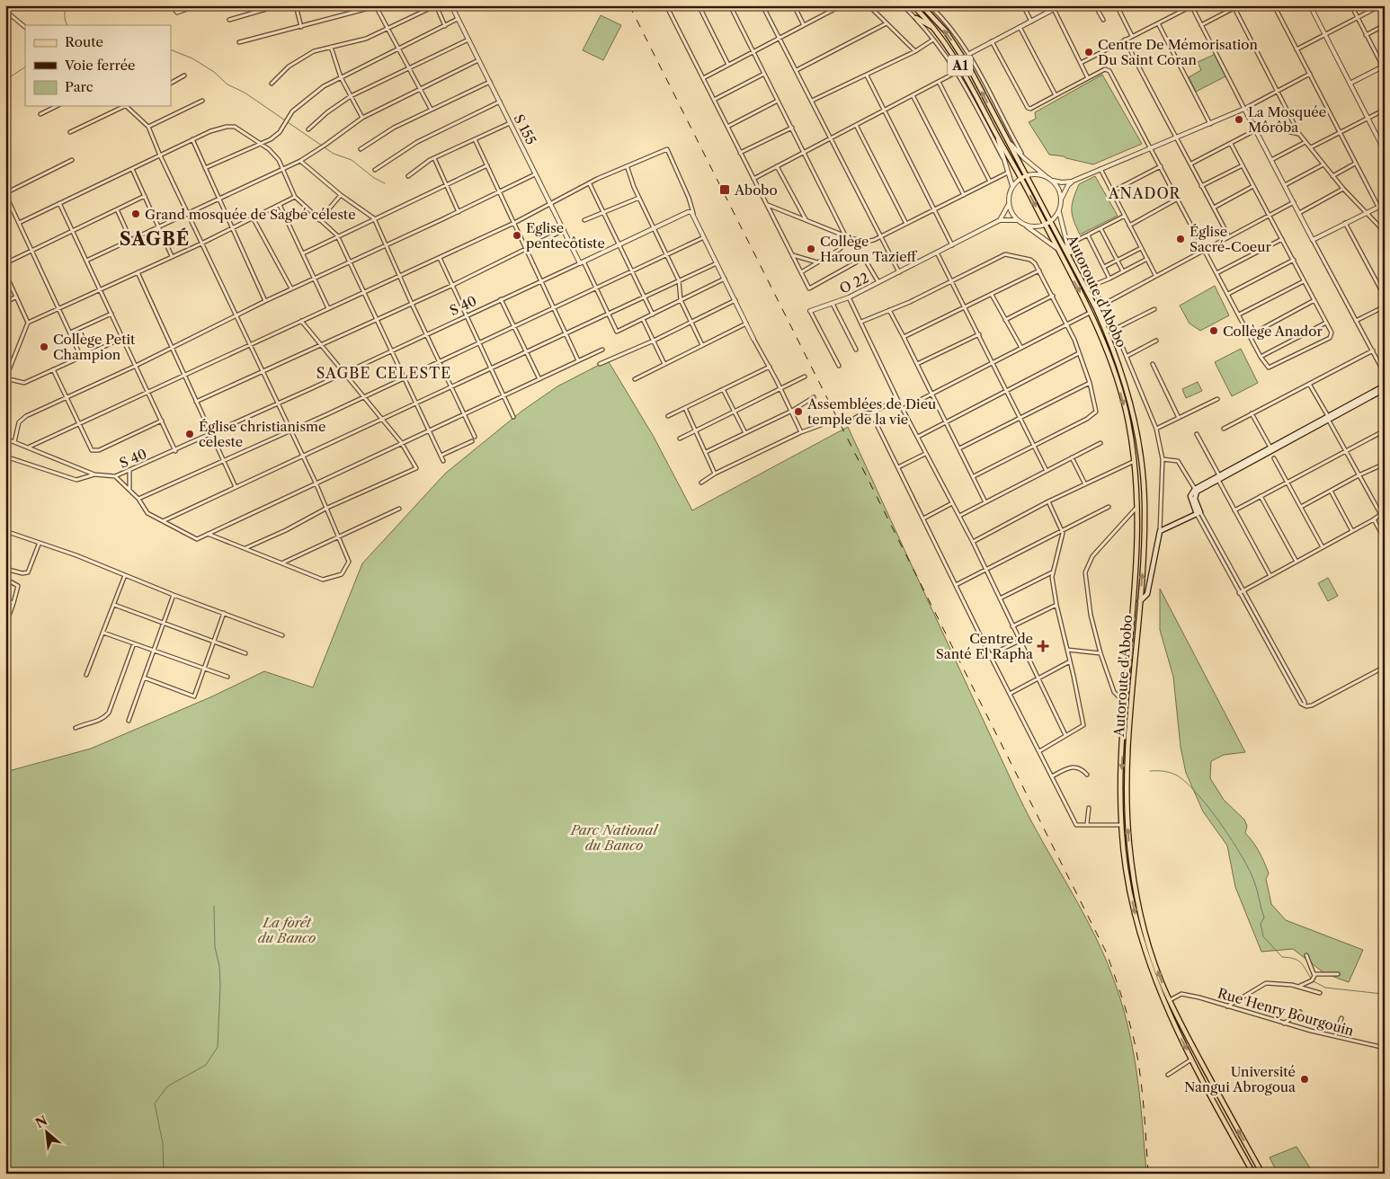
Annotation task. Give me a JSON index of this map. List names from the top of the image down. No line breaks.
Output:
{"streets":{"main road":["A1","Autoroute d'Abobo"],"street":["S 155","O 22","S 40","Rue Henry Bourgouin"]},"crossings":[["A1","Autoroute d'Abobo"],["S 155","S 40"],["Autoroute d'Abobo","Rue Henry Bourgouin"]],"districts":["ANADOR","SAGBÉ","SAGBE CELESTE"],"parks":["Parc National du Banco","La forêt du Banco"],"places":{"other":["Centre De Mémorisation Du Saint Coran","La Mosquée Môrôba","Grand mosquée de Sagbé céleste","Eglise pentecôtiste","Église Sacré-Coeur","Collège Haroun Tazieff","Collège Anador","Collège Petit Champion","Assemblées de Dieu temple de la vie","Église christianisme celeste","Université Nangui Abrogoua"],"transit":["Abobo"],"health":["Centre de Santé El Rapha"]},"legend":["Route","Voie ferrée","Parc"],"north":"top left"}
